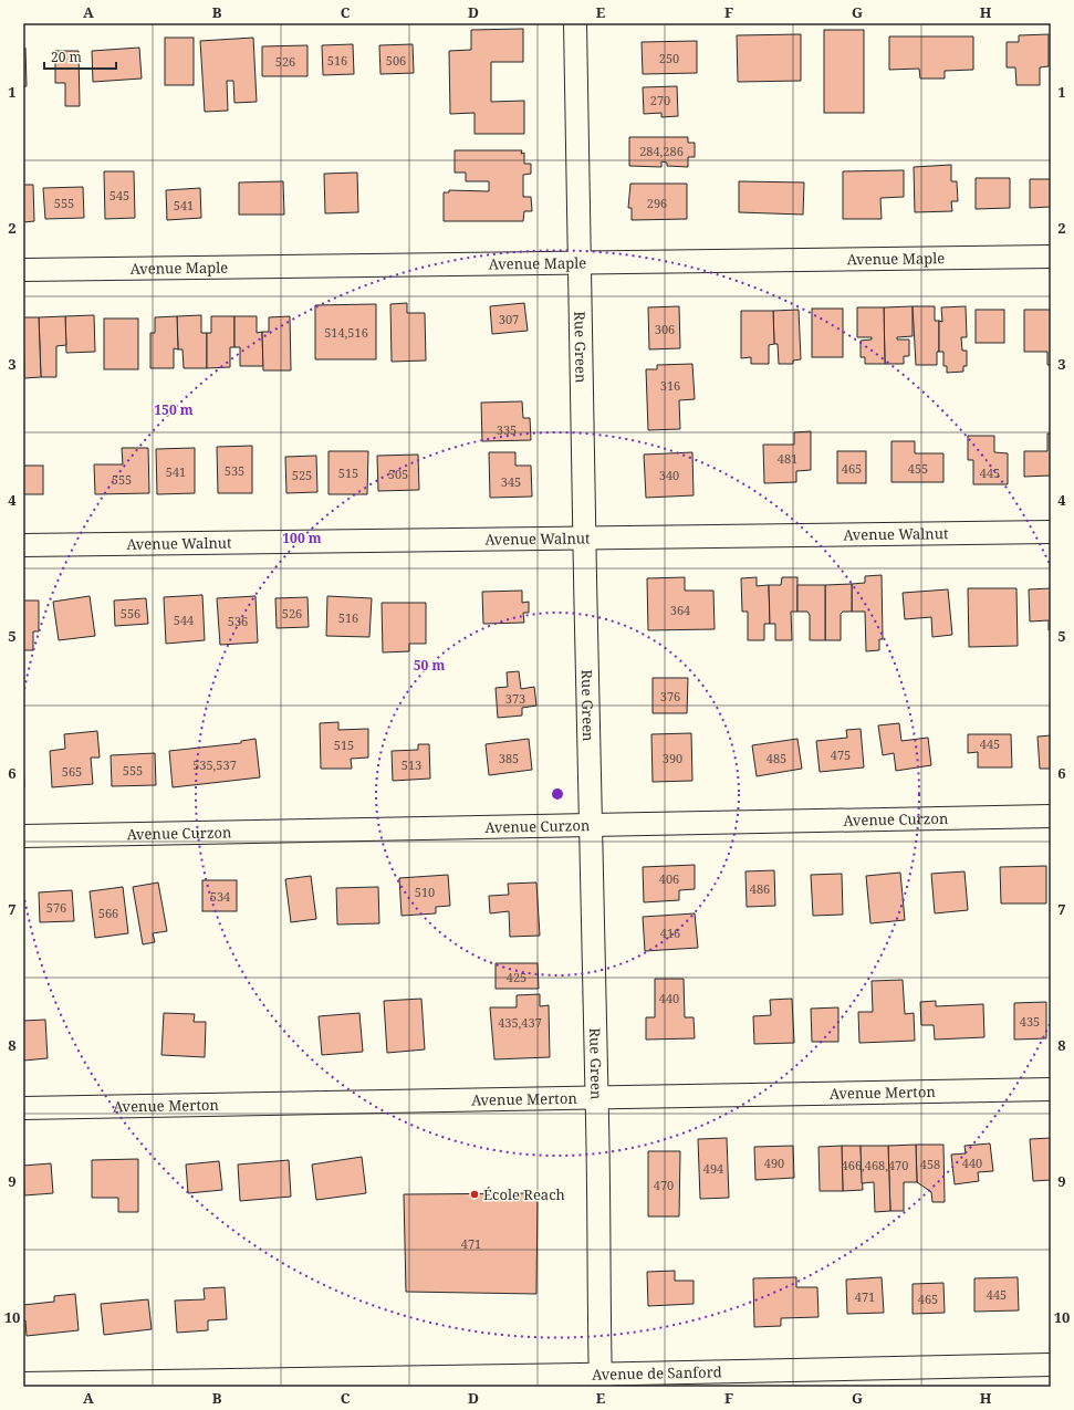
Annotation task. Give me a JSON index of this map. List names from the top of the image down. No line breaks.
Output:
{"streets":{"street":["Avenue Maple","Rue Green","Avenue Walnut","Avenue Curzon","Avenue Merton","Avenue de Sanford"]},"crossings":[["Avenue Maple","Rue Green"],["Rue Green","Avenue Walnut"],["Rue Green","Avenue Curzon"],["Rue Green","Avenue Merton"],["Rue Green","Avenue de Sanford"]],"places":["École Reach"],"house_numbers":["250","516","506","526","270","284,286","545","555","296","541","307","306","514,516","316","335","481","465","455","535","541","515","445","505","525","340","555","345","364","556","526","516","544","536","376","373","445","515","475","385","390","485","535,537","513","555","565","406","486","510","534","576","566","416","425","440","435","435,437","490","440","458","466,468,470","494","470","471","445","471","465"],"scale_bar":"20 m","grid":{"columns":["A","B","C","D","E","F","G","H"],"rows":["1","2","3","4","5","6","7","8","9","10"]},"rings":["150 m","100 m","50 m"]}
